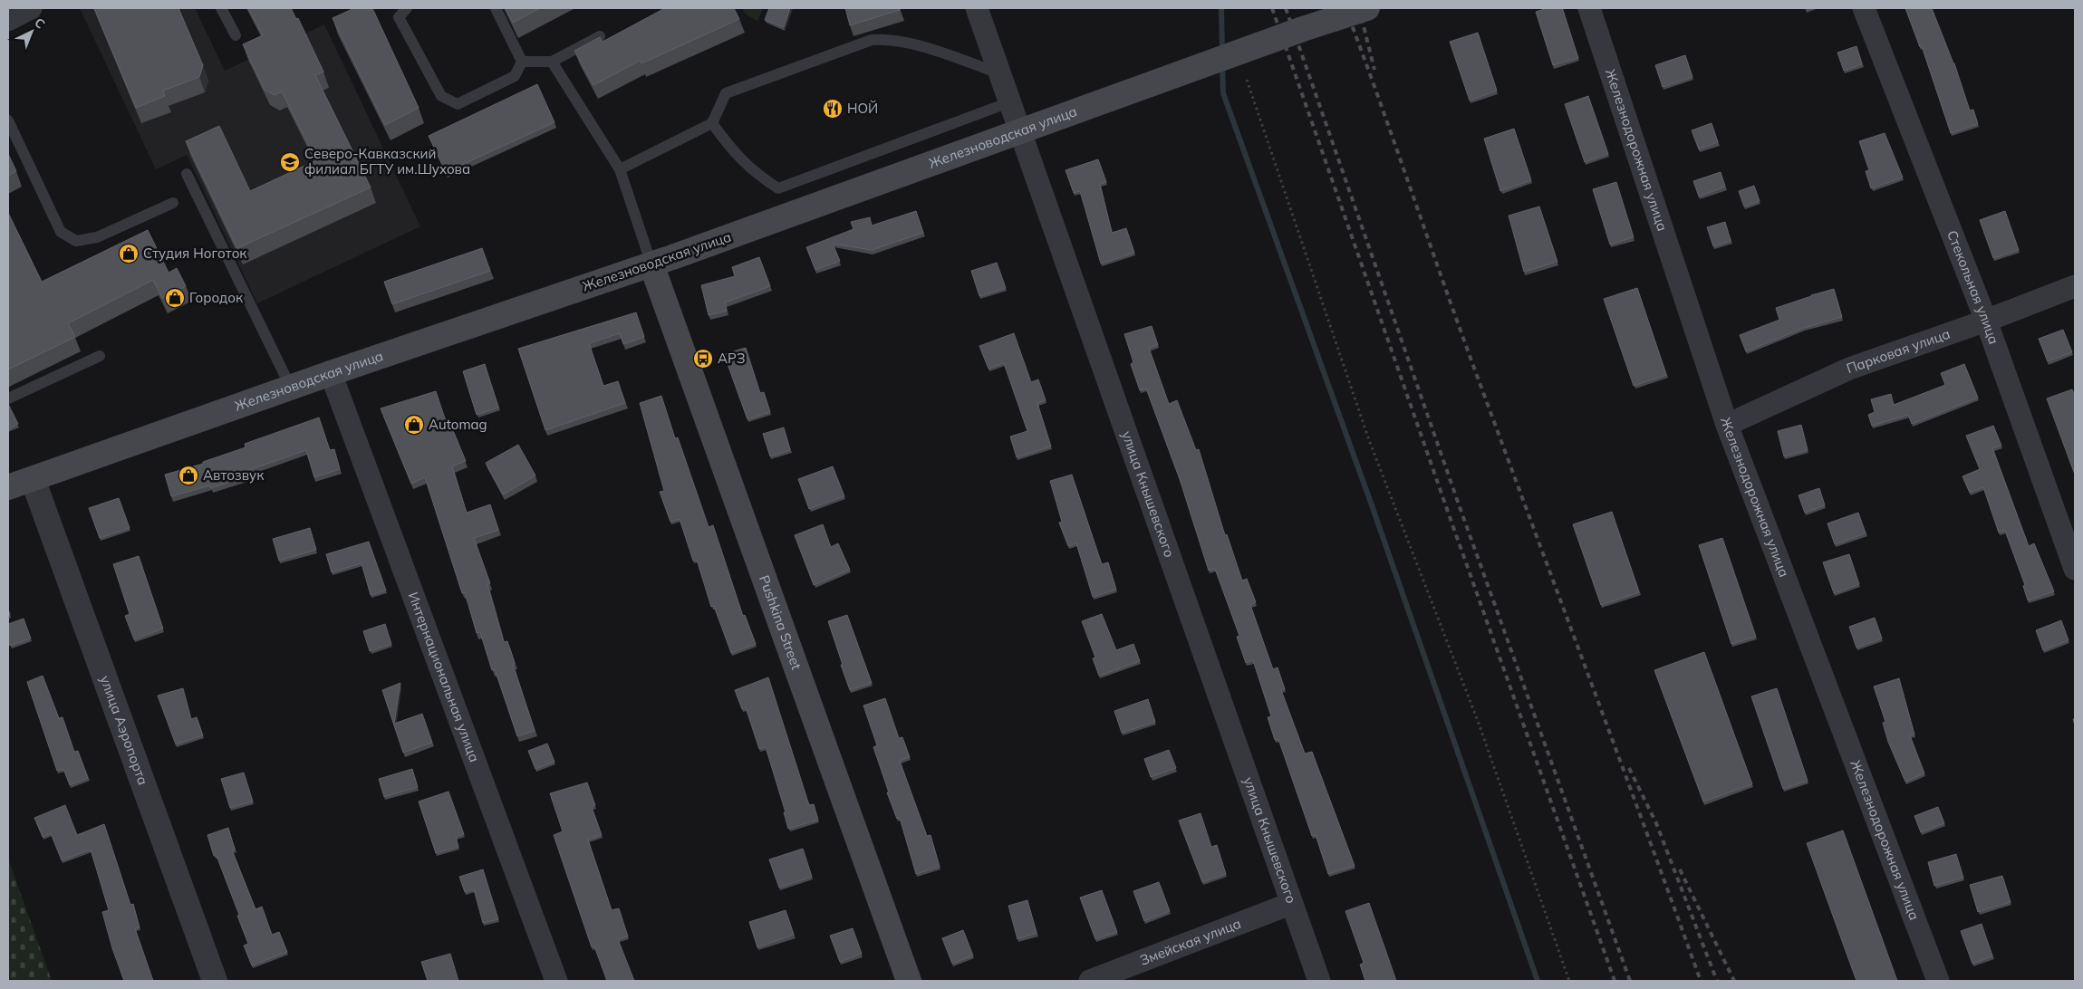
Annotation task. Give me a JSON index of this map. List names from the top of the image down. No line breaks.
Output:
{"streets":{"main road":["Железноводская улица","Pushkina Street"],"street":["Железнодорожная улица","Стекольная улица","Парковая улица","улица Кнышевского","Интернациональная улица","улица Аэропорта","Змейская улица"]},"crossings":[["Железноводская улица","Pushkina Street"],["Железноводская улица","Интернациональная улица"],["Железноводская улица","улица Аэропорта"],["Железнодорожная улица","Парковая улица"],["Стекольная улица","Парковая улица"],["улица Кнышевского","Змейская улица"]],"places":{"restaurant":["НОЙ"],"school or university":["Северо-Кавказский филиал БГТУ им.Шухова"],"shop":["Студия Ноготок","Городок","Automag","Автозвук"],"bus stop":["АРЗ"]},"north":"top right"}
